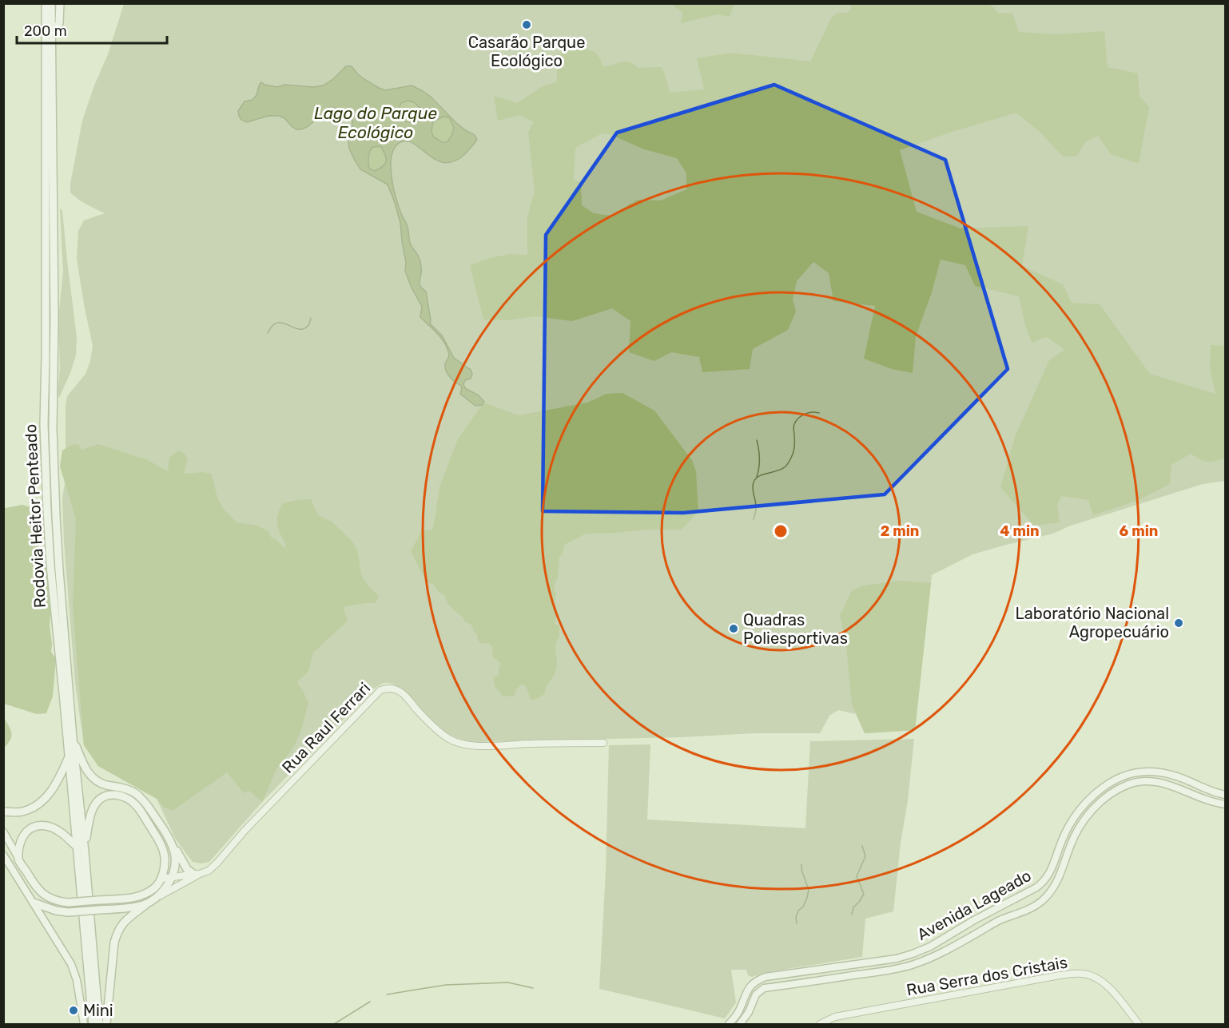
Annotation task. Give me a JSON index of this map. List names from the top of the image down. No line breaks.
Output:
{"streets":{"main road":["Rodovia Heitor Penteado","Avenida Lageado"],"street":["Rua Raul Ferrari","Rua Serra dos Cristais"]},"water":["Lago do Parque Ecológico"],"places":["Casarão Parque Ecológico","Laboratório Nacional Agropecuário","Quadras Poliesportivas","Mini"],"scale_bar":"200 m","rings":["2 min","4 min","6 min"]}
